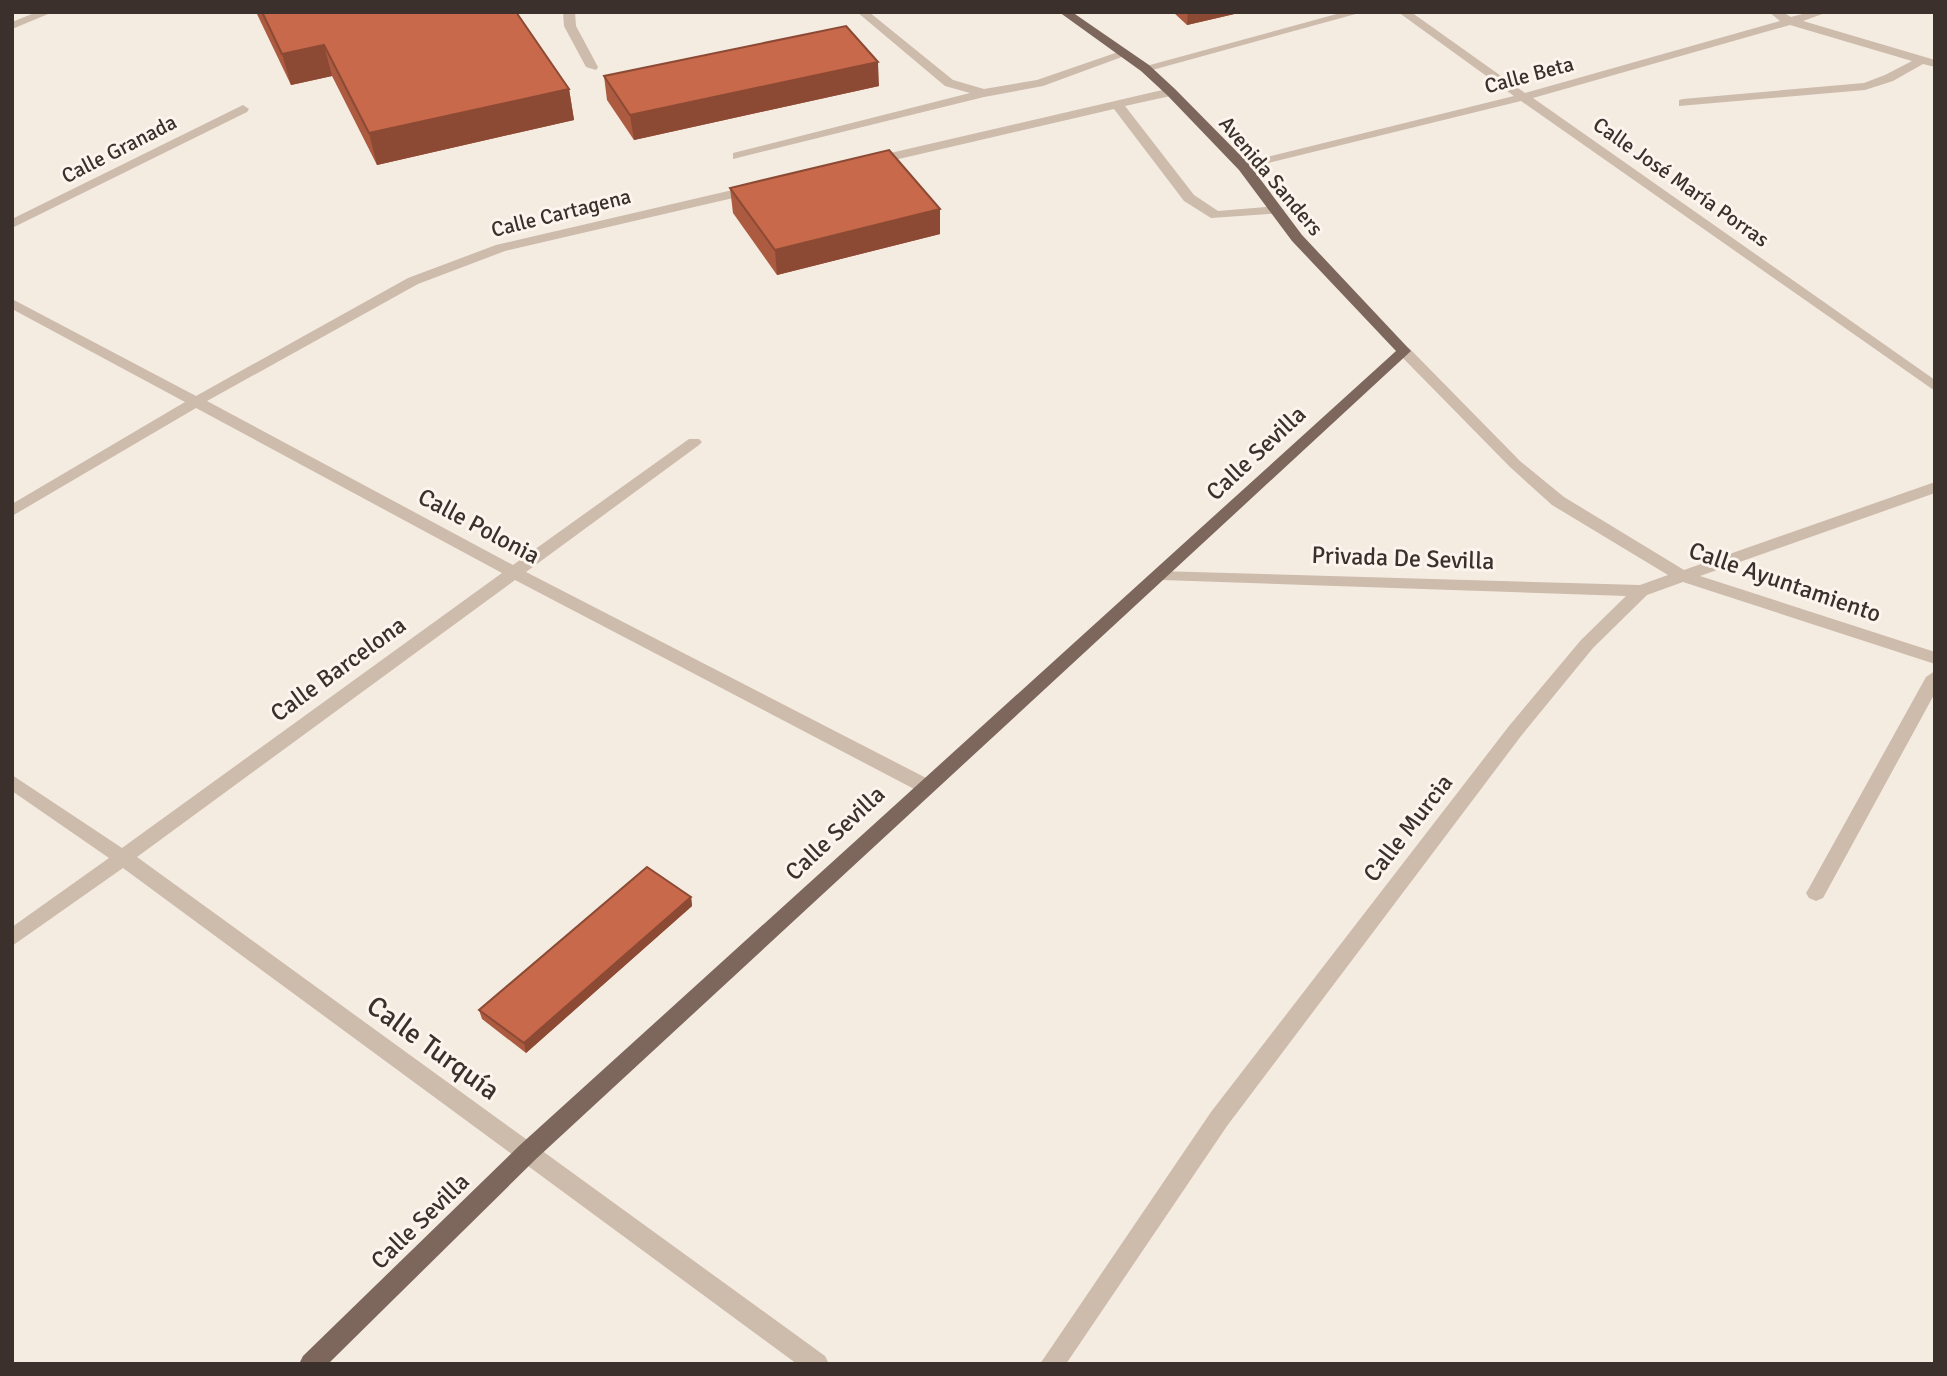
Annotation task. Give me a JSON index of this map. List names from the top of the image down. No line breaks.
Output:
{"streets":{"main road":["Avenida Sanders","Calle Sevilla"],"street":["Calle Beta","Calle Granada","Calle José María Porras","Calle Cartagena","Calle Polonia","Privada De Sevilla","Calle Ayuntamiento","Calle Barcelona","Calle Murcia","Calle Turquía"]},"crossings":[["Calle Beta","Avenida Sanders"],["Calle Beta","Calle José María Porras"],["Avenida Sanders","Calle Sevilla"],["Avenida Sanders","Calle Ayuntamiento"],["Calle Cartagena","Calle Polonia"],["Calle Sevilla","Calle Polonia"],["Calle Sevilla","Privada De Sevilla"],["Calle Sevilla","Calle Ayuntamiento"],["Calle Sevilla","Calle Turquía"],["Calle Polonia","Calle Barcelona"],["Privada De Sevilla","Calle Murcia"],["Calle Ayuntamiento","Calle Murcia"],["Calle Barcelona","Calle Turquía"]]}
